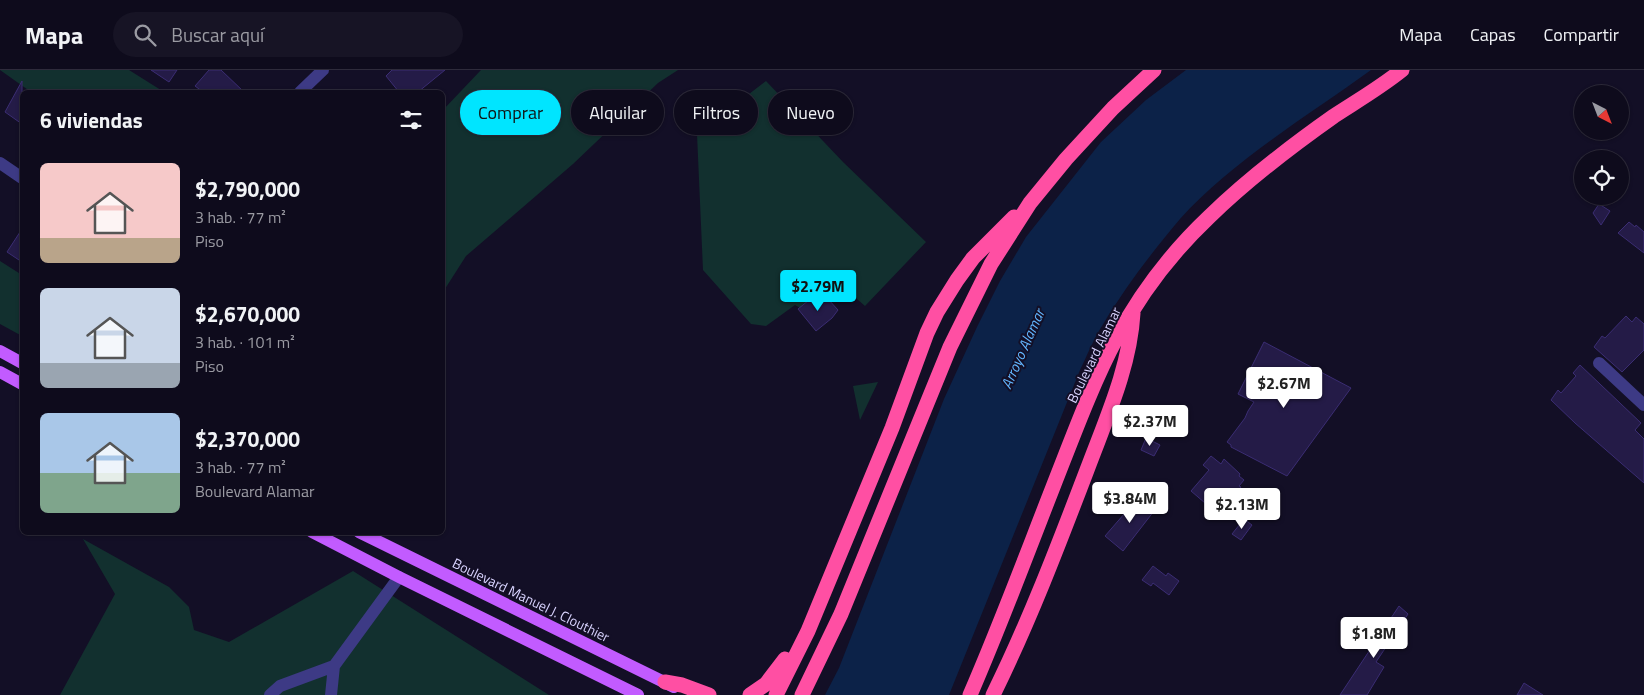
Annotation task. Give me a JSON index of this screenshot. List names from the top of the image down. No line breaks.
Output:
{"streets":{"highway":["Boulevard Alamar"],"main road":["Boulevard Manuel J. Clouthier"]},"water":["Arroyo Alamar"],"north":"bottom right","page":{"header":"Mapa","search":"Buscar aquí","nav":["Mapa","Capas","Compartir"],"chip":["Comprar","Alquilar","Filtros","Nuevo"],"heading":"6 viviendas","list":[{"name":"$2,790,000","note":"3 hab. · 77 m² · Piso"},{"name":"$2,670,000","note":"3 hab. · 101 m² · Piso"},{"name":"$2,370,000","note":"3 hab. · 77 m² · Boulevard Alamar"}],"price":["$2.79M","$2.67M","$2.37M","$3.84M","$2.13M","$1.8M"]}}
